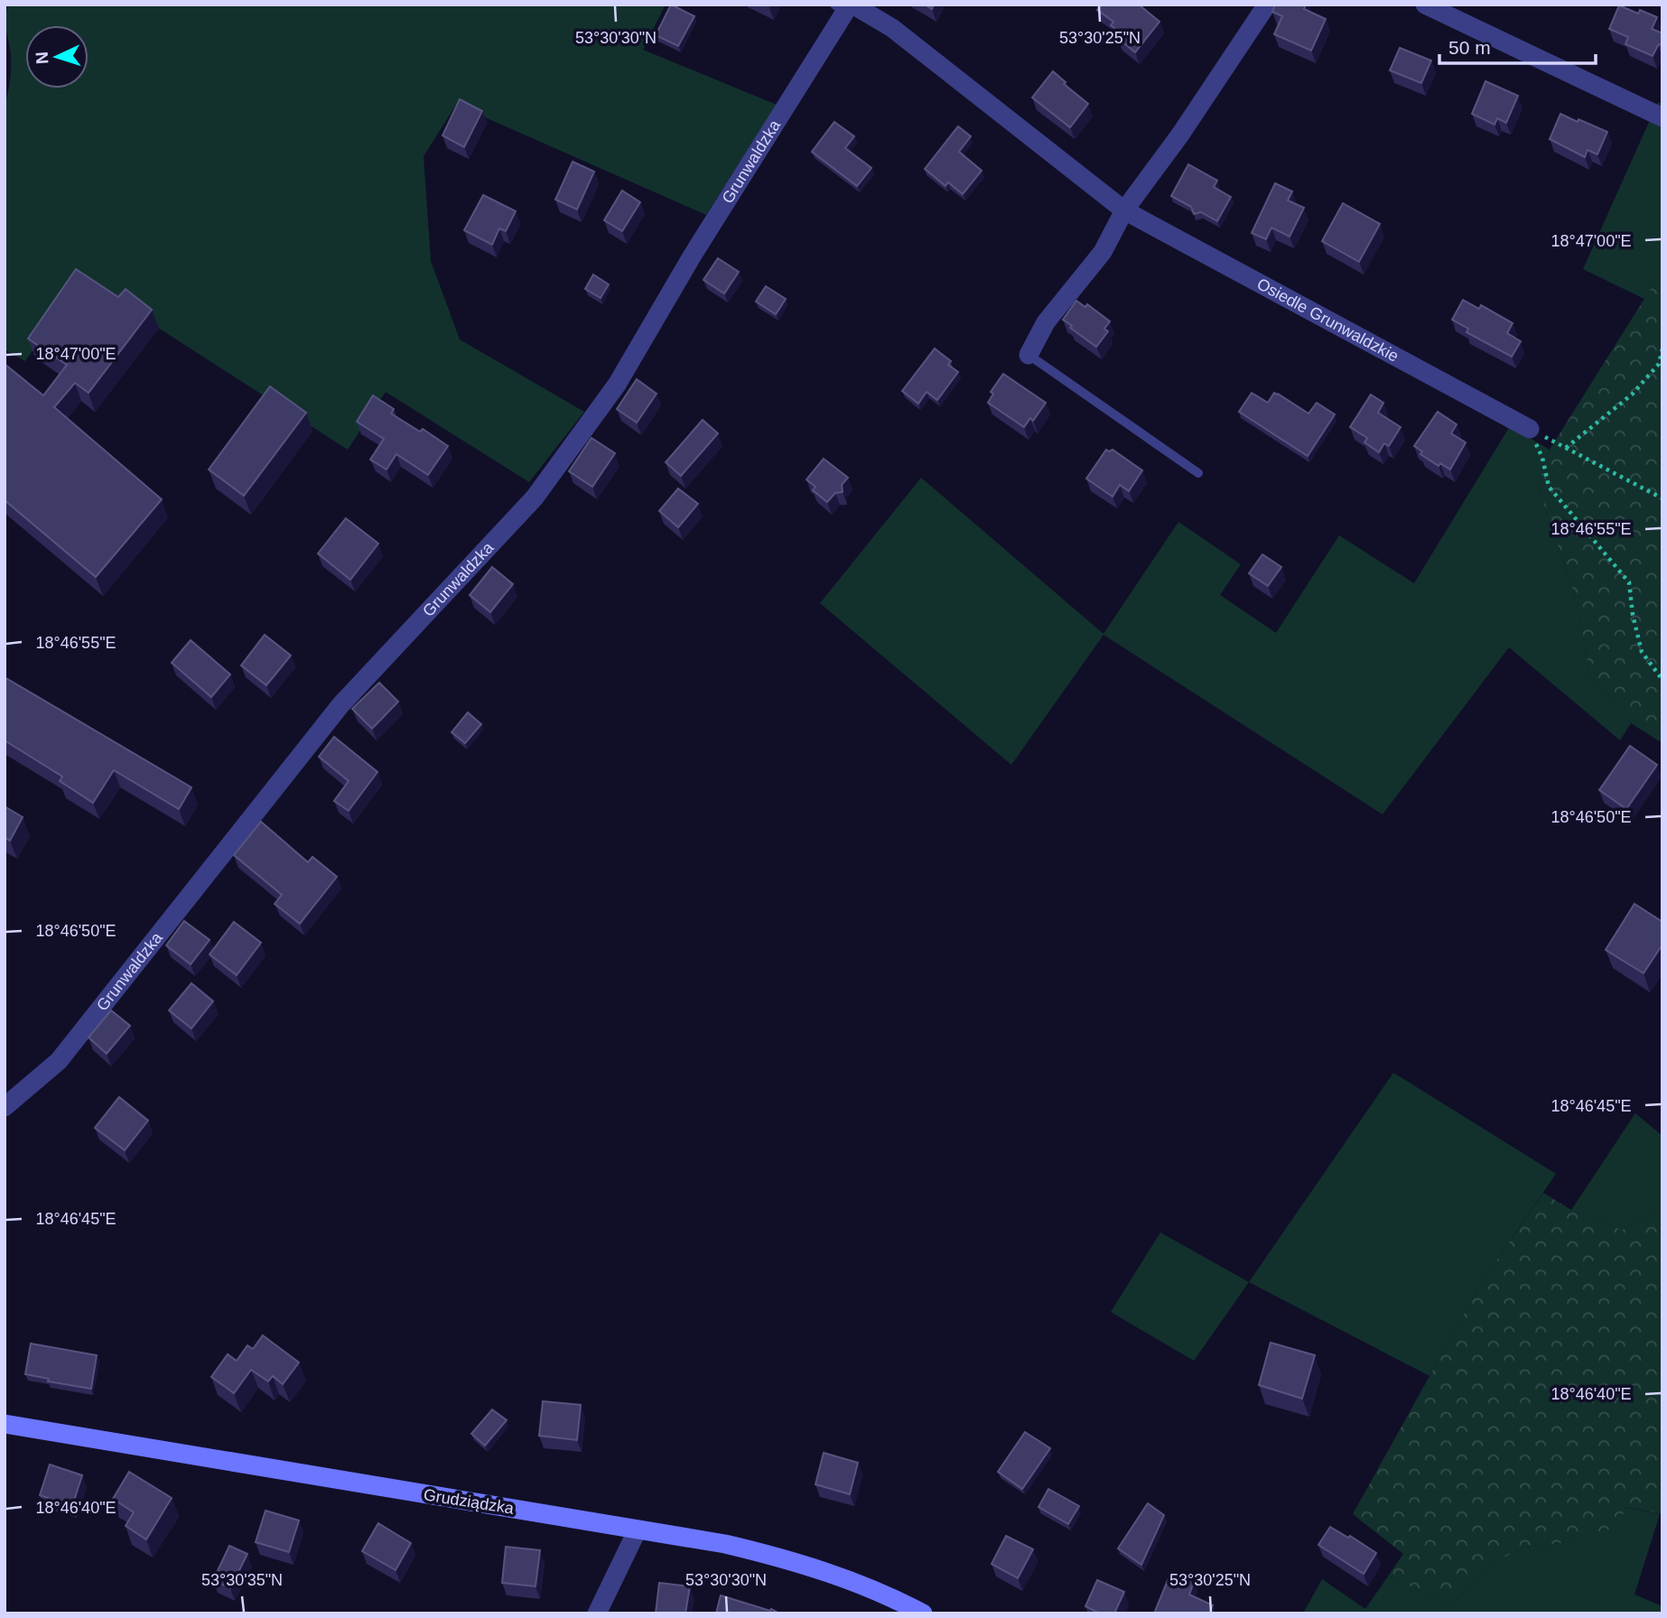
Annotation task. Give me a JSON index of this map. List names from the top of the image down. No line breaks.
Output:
{"streets":{"street":["Grunwaldzka","Osiedle Grunwaldzkie","Grudziądzka"]},"crossings":[["Grunwaldzka","Osiedle Grunwaldzkie"]],"scale_bar":"50 m","north":"left","coordinates":["53°30'30\"N","53°30'25\"N","18°47'00\"E","18°46'55\"E","18°46'50\"E","18°46'45\"E","18°46'40\"E","53°30'35\"N"]}
